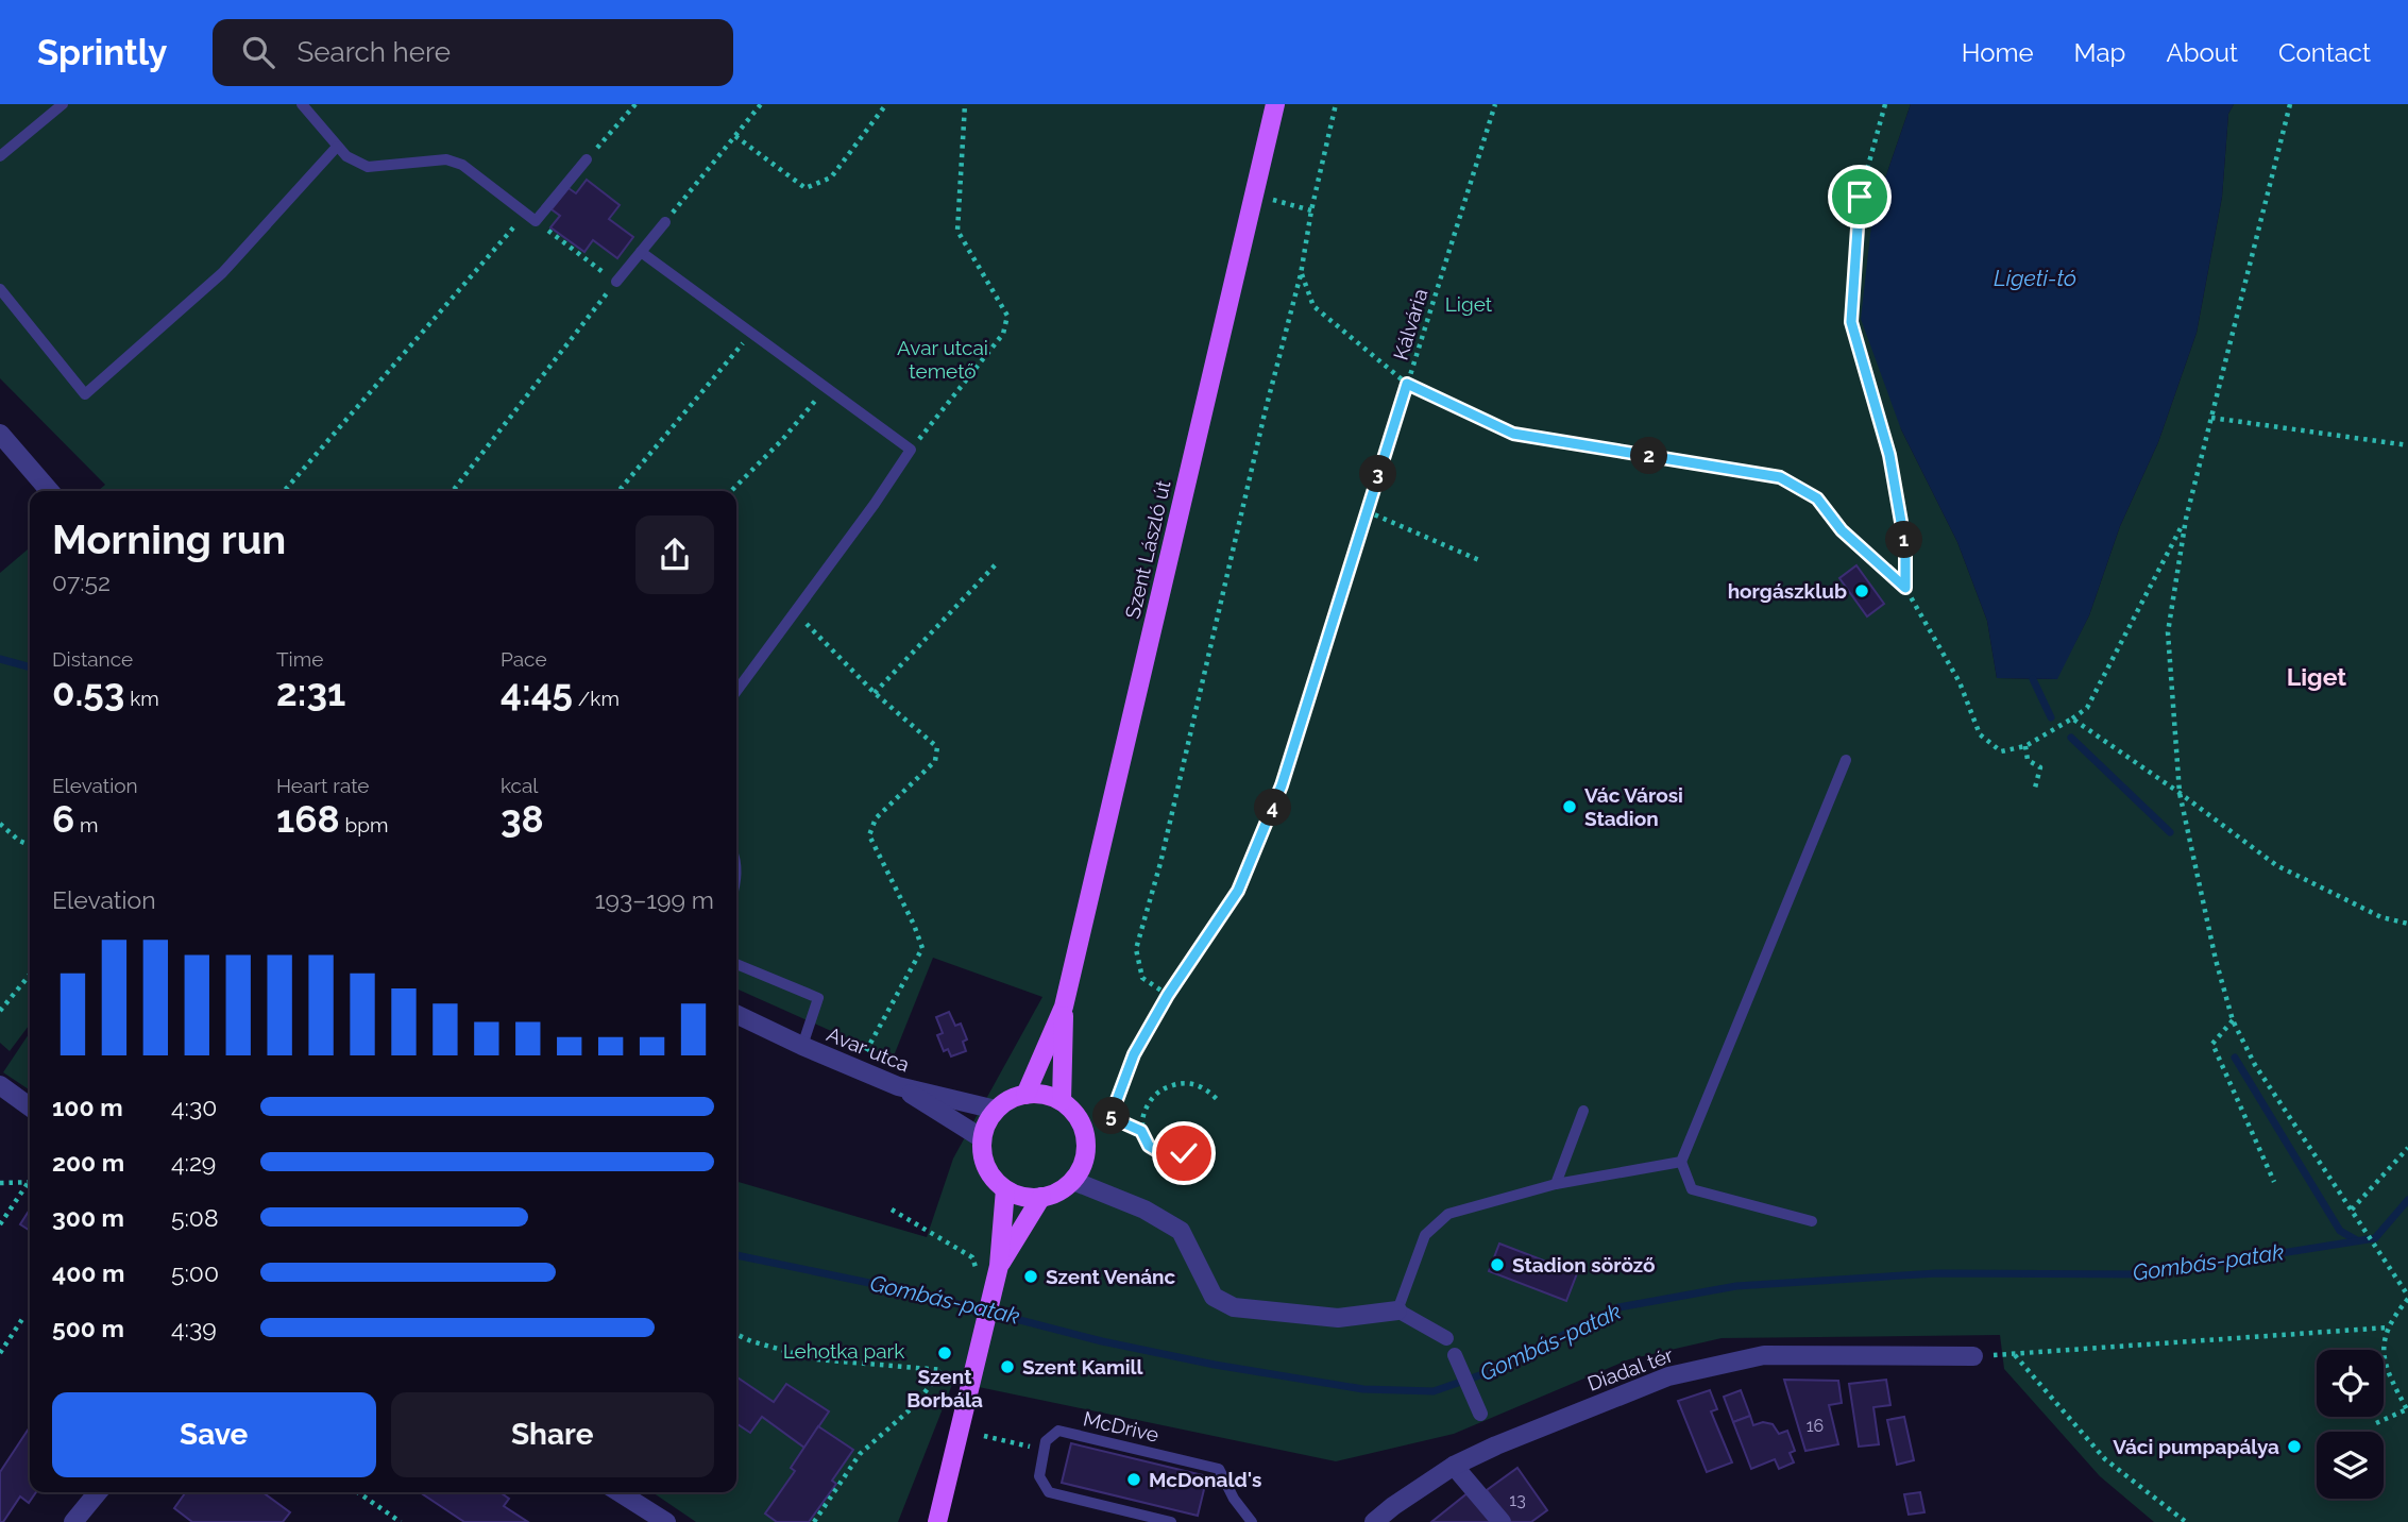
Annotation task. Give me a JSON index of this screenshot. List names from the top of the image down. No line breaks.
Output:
{"streets":{"main road":["Szent László út"],"street":["Avar utca","Diadal tér"],"lane":["McDrive"],"path":["Kálvária"]},"districts":["Liget"],"water":["Ligeti-tó","Gombás-patak"],"parks":["Liget","Avar utcai temető","Lehotka park"],"places":["horgászklub","Vác Városi Stadion","Stadion söröző","Szent Venánc","Szent Borbála","Szent Kamill","Váci pumpapálya","McDonald's"],"house_numbers":["16","13"],"page":{"header":"Sprintly","search":"Search here","nav":["Home","Map","About","Contact"],"pins":["2","3","1","4","5"],"heading":["Morning run","07:52"],"stats":[["Distance","0.53 km"],["Time","2:31"],["Pace","4:45 /km"],["Elevation","6 m"],["Heart rate","168 bpm"],["kcal","38"]],"chart":["Elevation","193–199 m"],"list":[{"name":"100 m","note":"4:30"},{"name":"200 m","note":"4:29"},{"name":"300 m","note":"5:08"},{"name":"400 m","note":"5:00"},{"name":"500 m","note":"4:39"}],"buttons":["Save","Share"]}}
